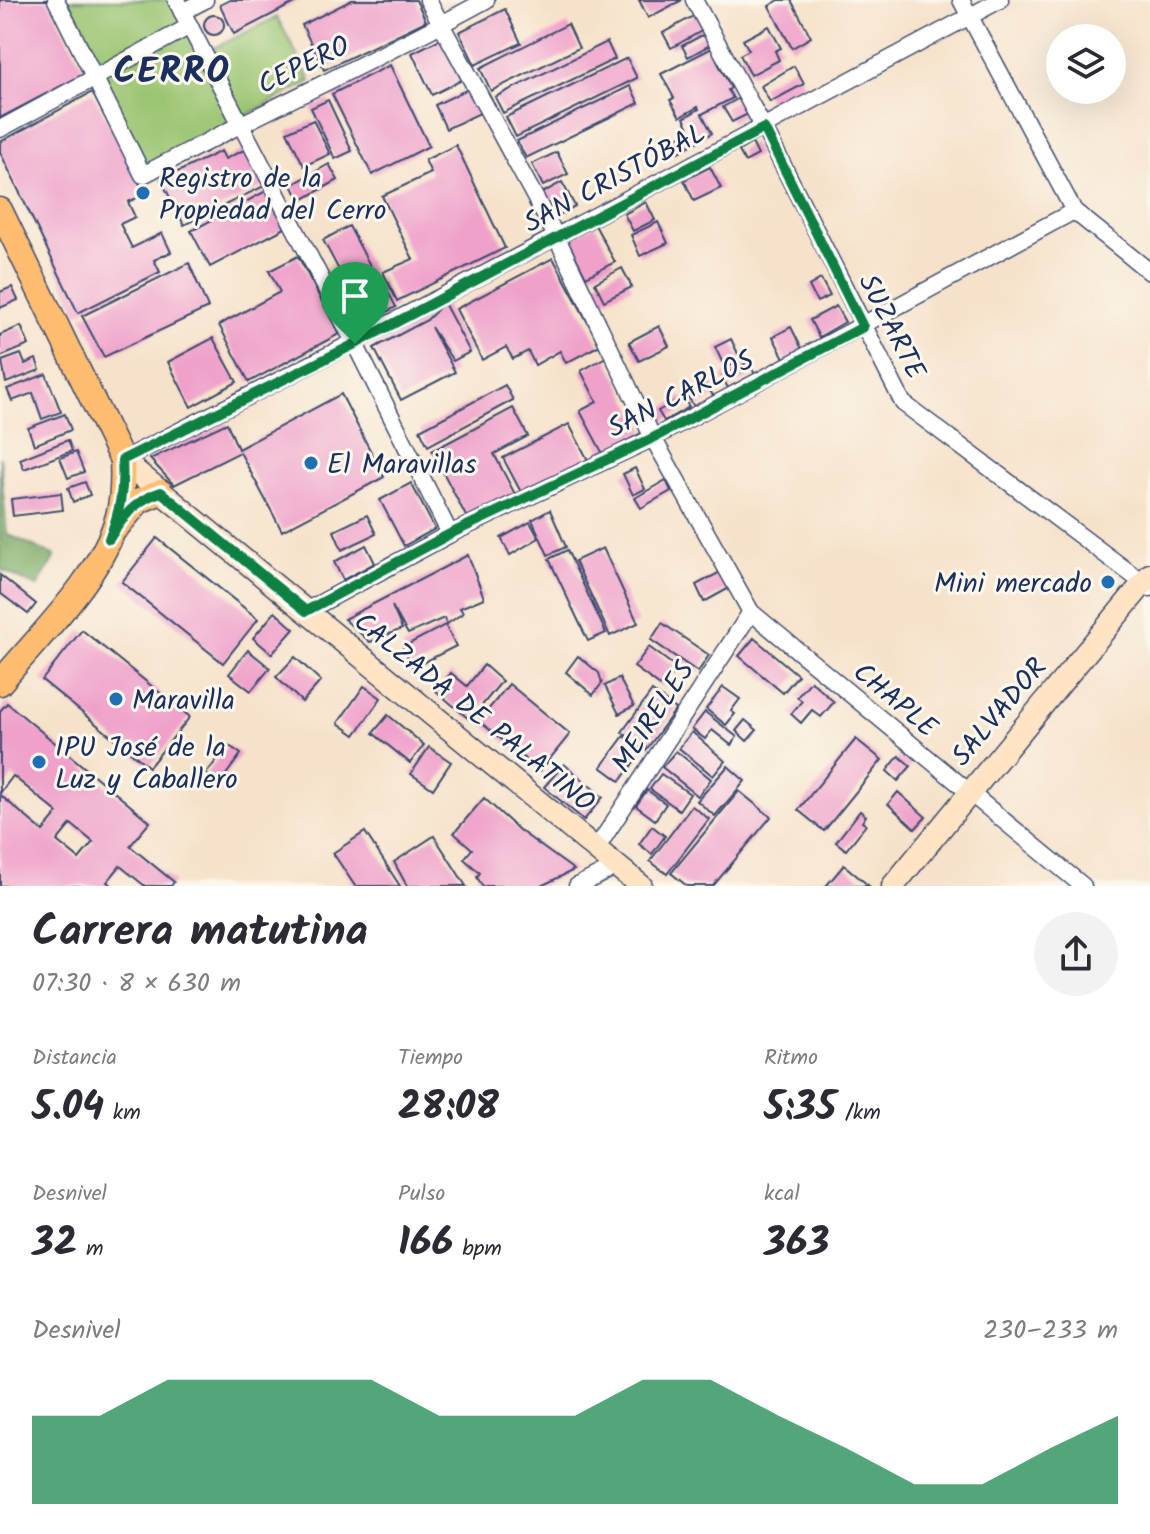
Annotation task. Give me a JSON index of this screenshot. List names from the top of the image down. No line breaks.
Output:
{"streets":{"street":["CEPERO","SAN CRISTÓBAL","SUZARTE","SAN CARLOS","CHAPLE","CALZADA DE PALATINO","SALVADOR","MEIRELES"]},"crossings":[["SAN CRISTÓBAL","SUZARTE"],["SAN CRISTÓBAL","CALZADA DE PALATINO"],["SUZARTE","SAN CARLOS"],["SUZARTE","SALVADOR"],["SAN CARLOS","CALZADA DE PALATINO"],["CHAPLE","SALVADOR"],["CHAPLE","MEIRELES"],["CALZADA DE PALATINO","MEIRELES"]],"districts":["CERRO"],"places":["Registro de la Propiedad del Cerro","El Maravillas","Mini mercado","Maravilla","IPU José de la Luz y Caballero"],"page":{"heading":["Carrera matutina","07:30 · 8 × 630 m"],"stats":[["Distancia","5.04 km"],["Tiempo","28:08"],["Ritmo","5:35 /km"],["Desnivel","32 m"],["Pulso","166 bpm"],["kcal","363"]],"chart":["Desnivel","230–233 m"]}}
